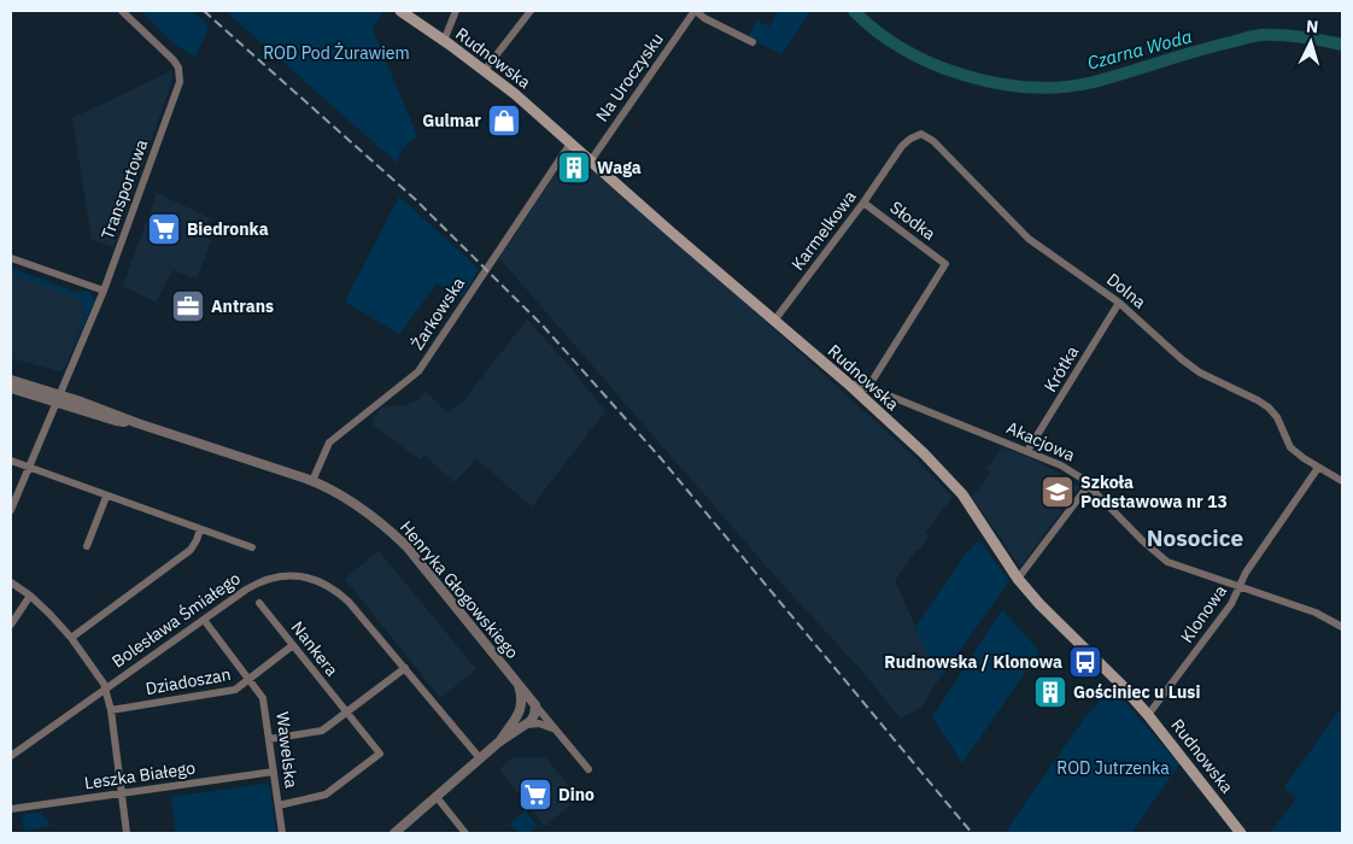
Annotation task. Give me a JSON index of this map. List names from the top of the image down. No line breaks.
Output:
{"streets":{"main road":["Rudnowska"],"street":["Na Uroczysku","Transportowa","Słodka","Karmelkowa","Dolna","Żarkowska","Krótka","Akacjowa","Henryka Głogowskiego","Klonowa","Bolesława Śmiałego","Nankera","Dziadoszan","Wawelska","Leszka Białego"]},"crossings":[["Rudnowska","Na Uroczysku"],["Rudnowska","Karmelkowa"],["Rudnowska","Żarkowska"],["Rudnowska","Akacjowa"],["Rudnowska","Klonowa"],["Transportowa","Henryka Głogowskiego"],["Słodka","Karmelkowa"],["Słodka","Akacjowa"],["Karmelkowa","Dolna"],["Dolna","Krótka"],["Dolna","Klonowa"],["Żarkowska","Henryka Głogowskiego"],["Krótka","Akacjowa"],["Akacjowa","Klonowa"],["Bolesława Śmiałego","Wawelska"],["Nankera","Dziadoszan"],["Nankera","Wawelska"],["Dziadoszan","Wawelska"],["Wawelska","Leszka Białego"]],"districts":["Nosocice"],"water":["Czarna Woda"],"parks":["ROD Pod Żurawiem","ROD Jutrzenka"],"places":{"shop":["Gulmar"],"building":["Waga","Gościniec u Lusi"],"supermarket":["Biedronka","Dino"],"office":["Antrans"],"school or university":["Szkoła Podstawowa nr 13"],"bus stop":["Rudnowska / Klonowa"]},"north":"top"}
